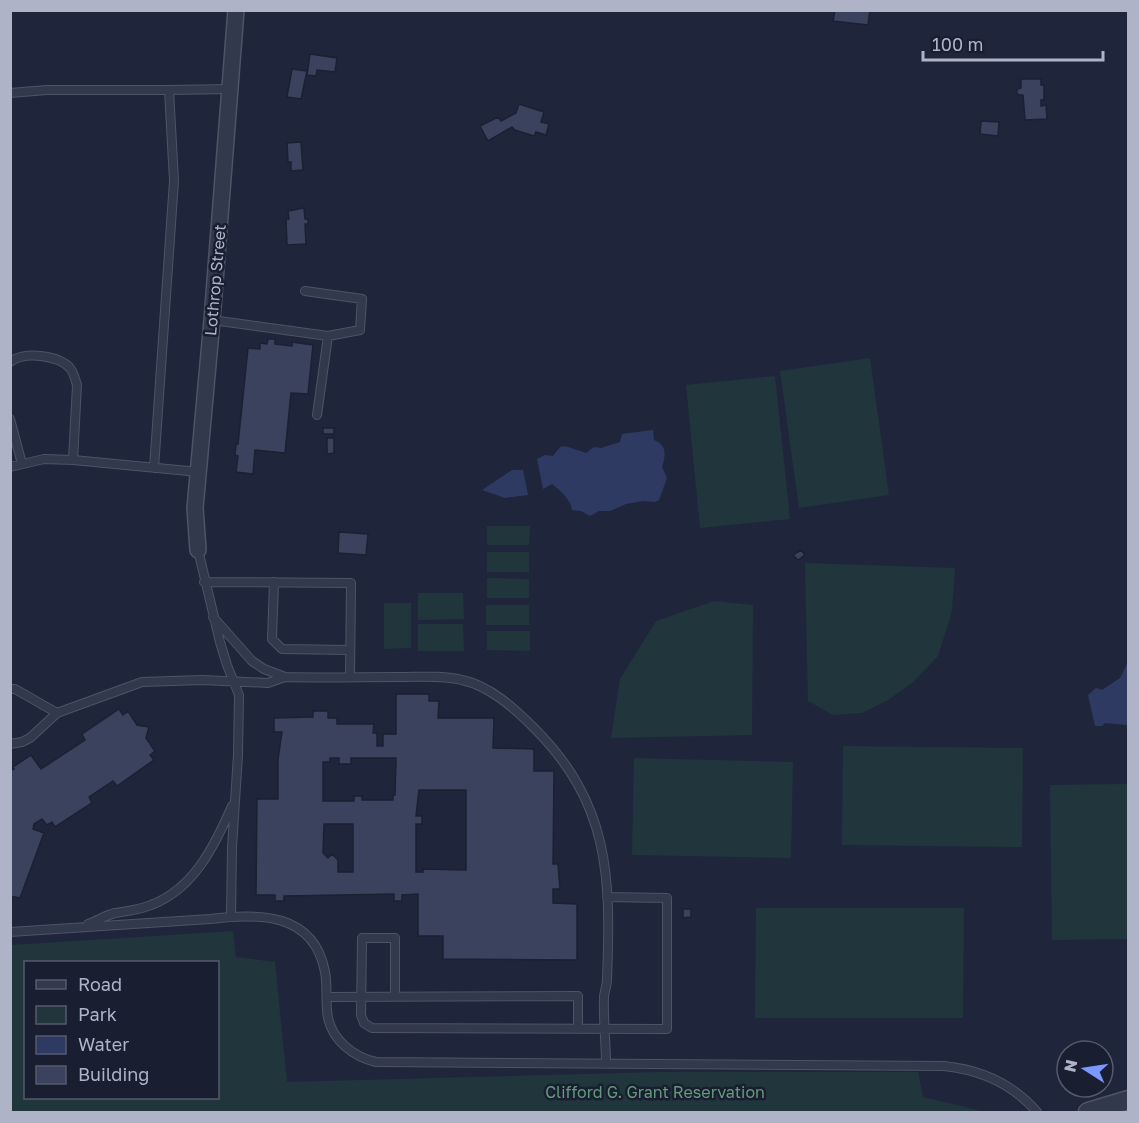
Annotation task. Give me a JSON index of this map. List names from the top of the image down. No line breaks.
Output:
{"streets":{"street":["Lothrop Street"]},"parks":["Clifford G. Grant Reservation"],"legend":["Road","Park","Water","Building"],"scale_bar":"100 m","north":"left"}
